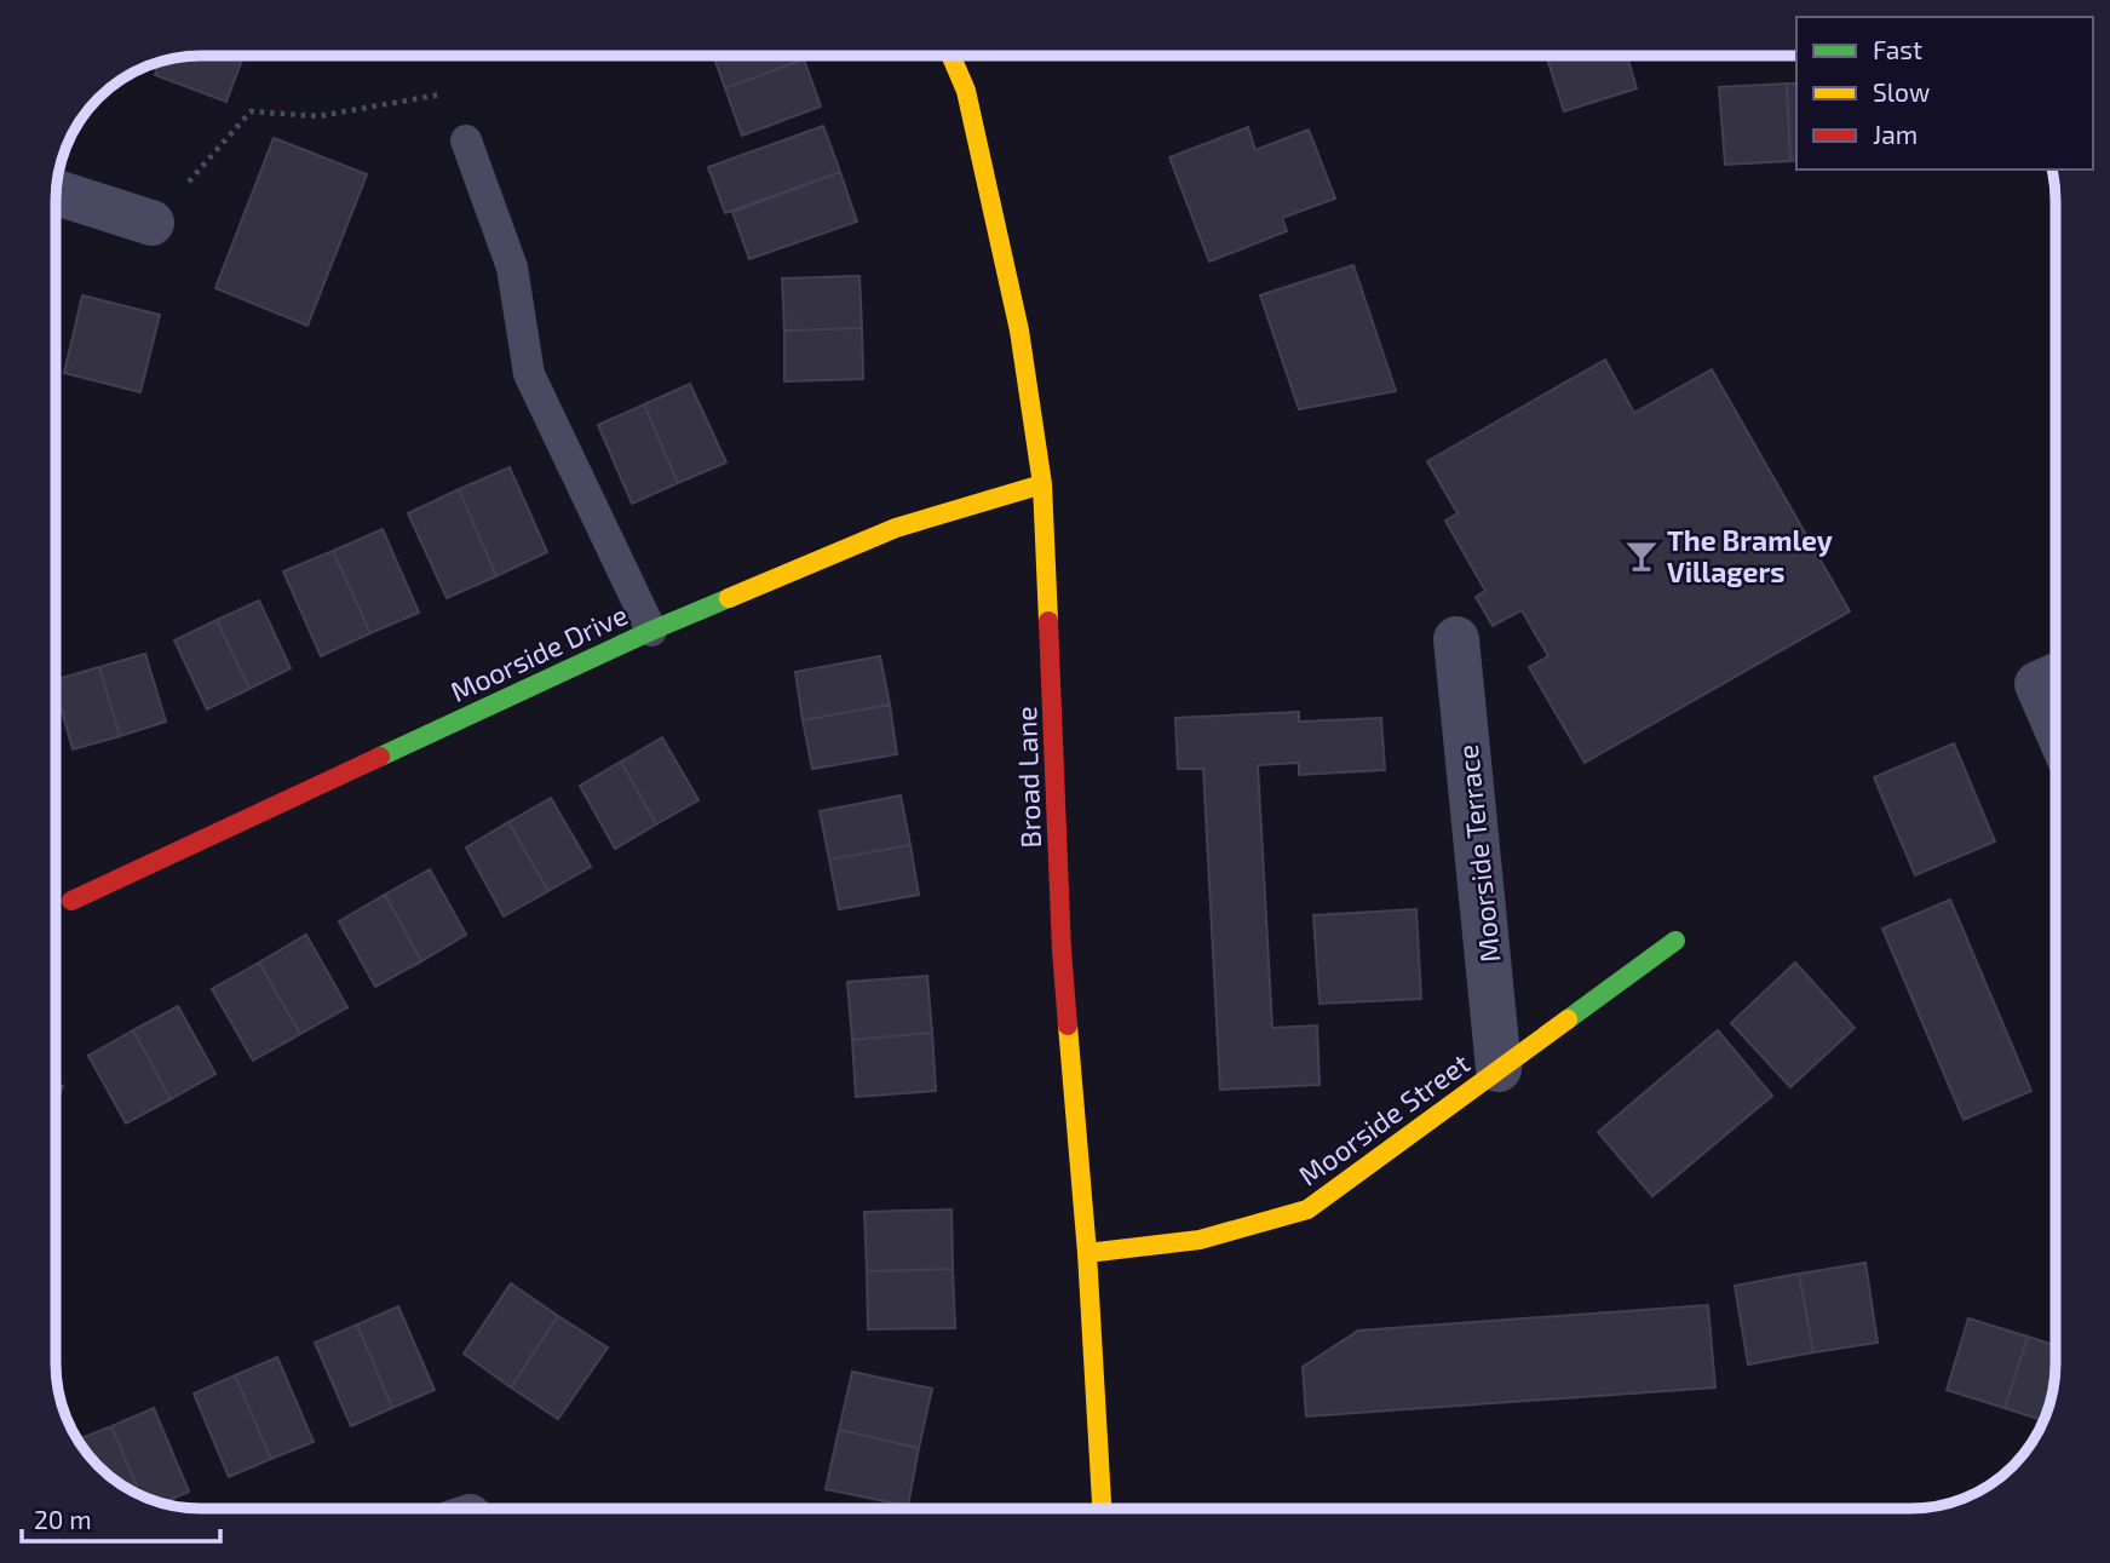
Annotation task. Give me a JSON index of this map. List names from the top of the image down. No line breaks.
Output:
{"streets":{"street":["Moorside Drive","Broad Lane","Moorside Terrace","Moorside Street"]},"crossings":[["Moorside Drive","Broad Lane"],["Broad Lane","Moorside Street"],["Moorside Terrace","Moorside Street"]],"places":{"bar":["The Bramley Villagers"]},"legend":["Fast","Slow","Jam"],"scale_bar":"20 m"}
